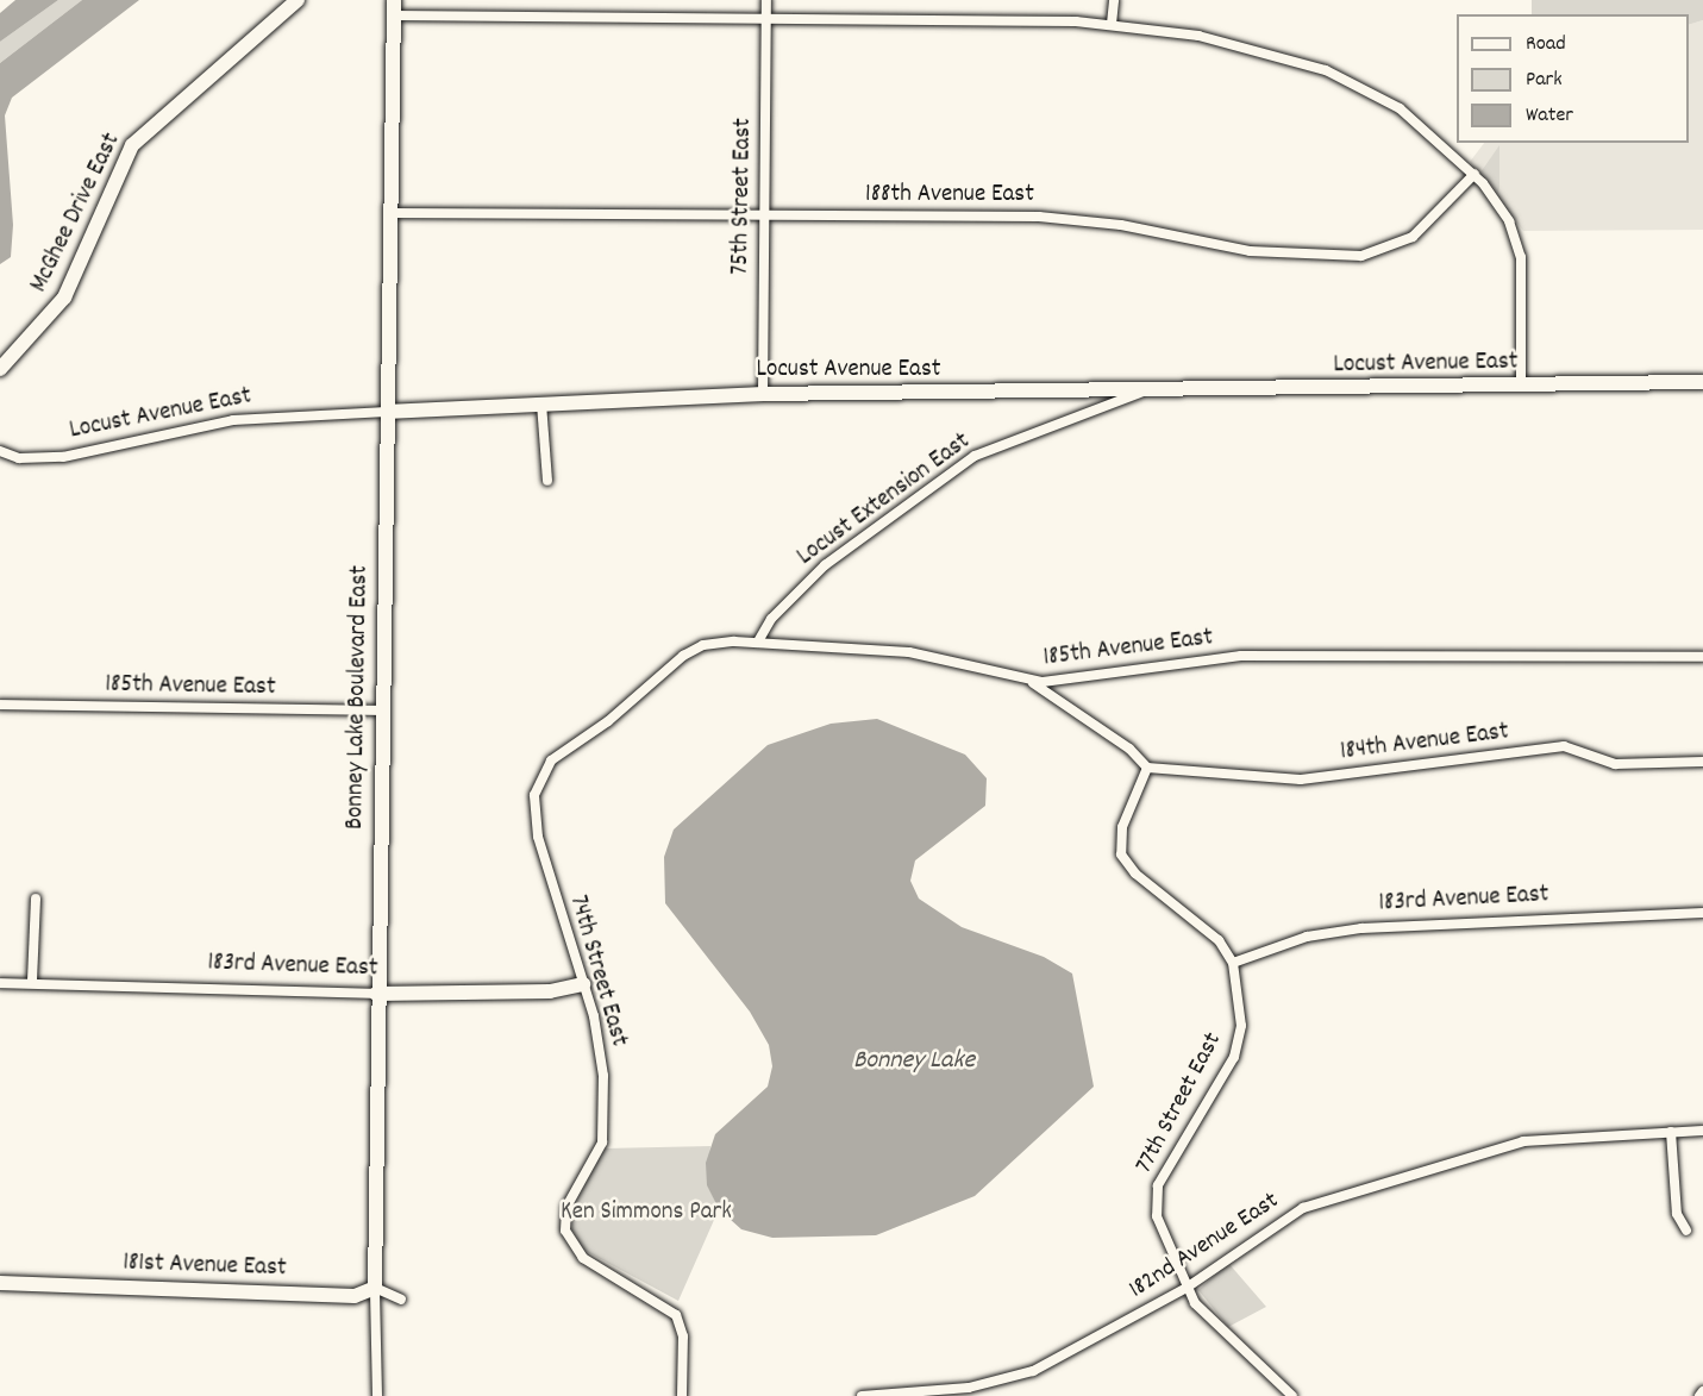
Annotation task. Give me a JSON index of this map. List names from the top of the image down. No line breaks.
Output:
{"streets":{"street":["188th Avenue East","75th Street East","McGhee Drive East","Locust Avenue East","Locust Extension East","185th Avenue East","Bonney Lake Boulevard East","184th Avenue East","183rd Avenue East","74th Street East","77th Street East","182nd Avenue East","181st Avenue East"]},"crossings":[["188th Avenue East","75th Street East"],["188th Avenue East","Bonney Lake Boulevard East"],["75th Street East","Locust Avenue East"],["Locust Avenue East","Locust Extension East"],["Locust Avenue East","Bonney Lake Boulevard East"],["Locust Extension East","185th Avenue East"],["185th Avenue East","Bonney Lake Boulevard East"],["185th Avenue East","74th Street East"],["Bonney Lake Boulevard East","183rd Avenue East"],["Bonney Lake Boulevard East","181st Avenue East"],["184th Avenue East","77th Street East"],["183rd Avenue East","74th Street East"],["183rd Avenue East","77th Street East"],["77th Street East","182nd Avenue East"]],"water":["Bonney Lake"],"parks":["Ken Simmons Park"],"legend":["Road","Park","Water"]}
